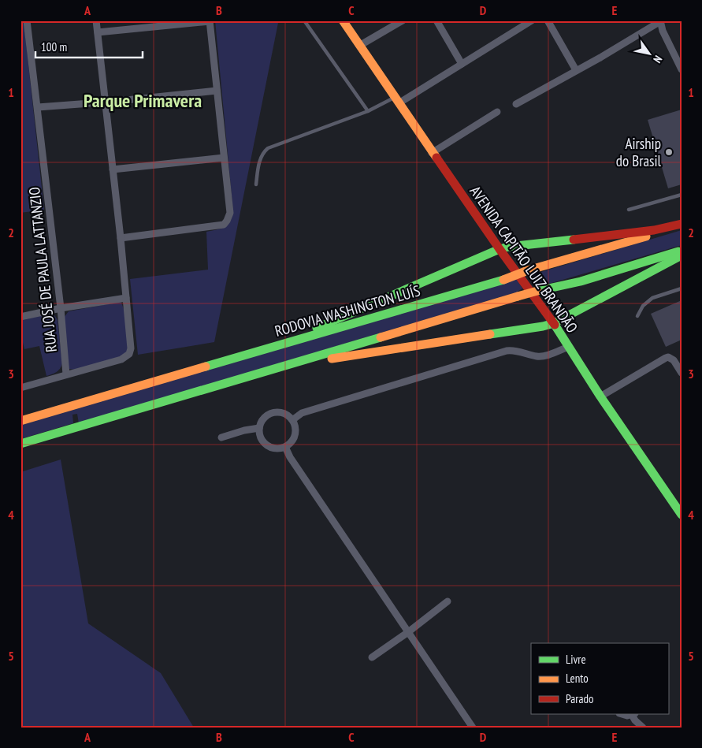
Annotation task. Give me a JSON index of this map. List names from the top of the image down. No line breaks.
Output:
{"streets":{"main road":["AVENIDA CAPITÃO LUIZ BRANDÃO","RODOVIA WASHINGTON LUÍS"],"street":["RUA JOSÉ DE PAULA LATTANZIO"]},"districts":["Parque Primavera"],"places":["Airship do Brasil"],"legend":["Livre","Lento","Parado"],"scale_bar":"100 m","north":"bottom right","grid":{"columns":["A","B","C","D","E"],"rows":["1","2","3","4","5"]}}
